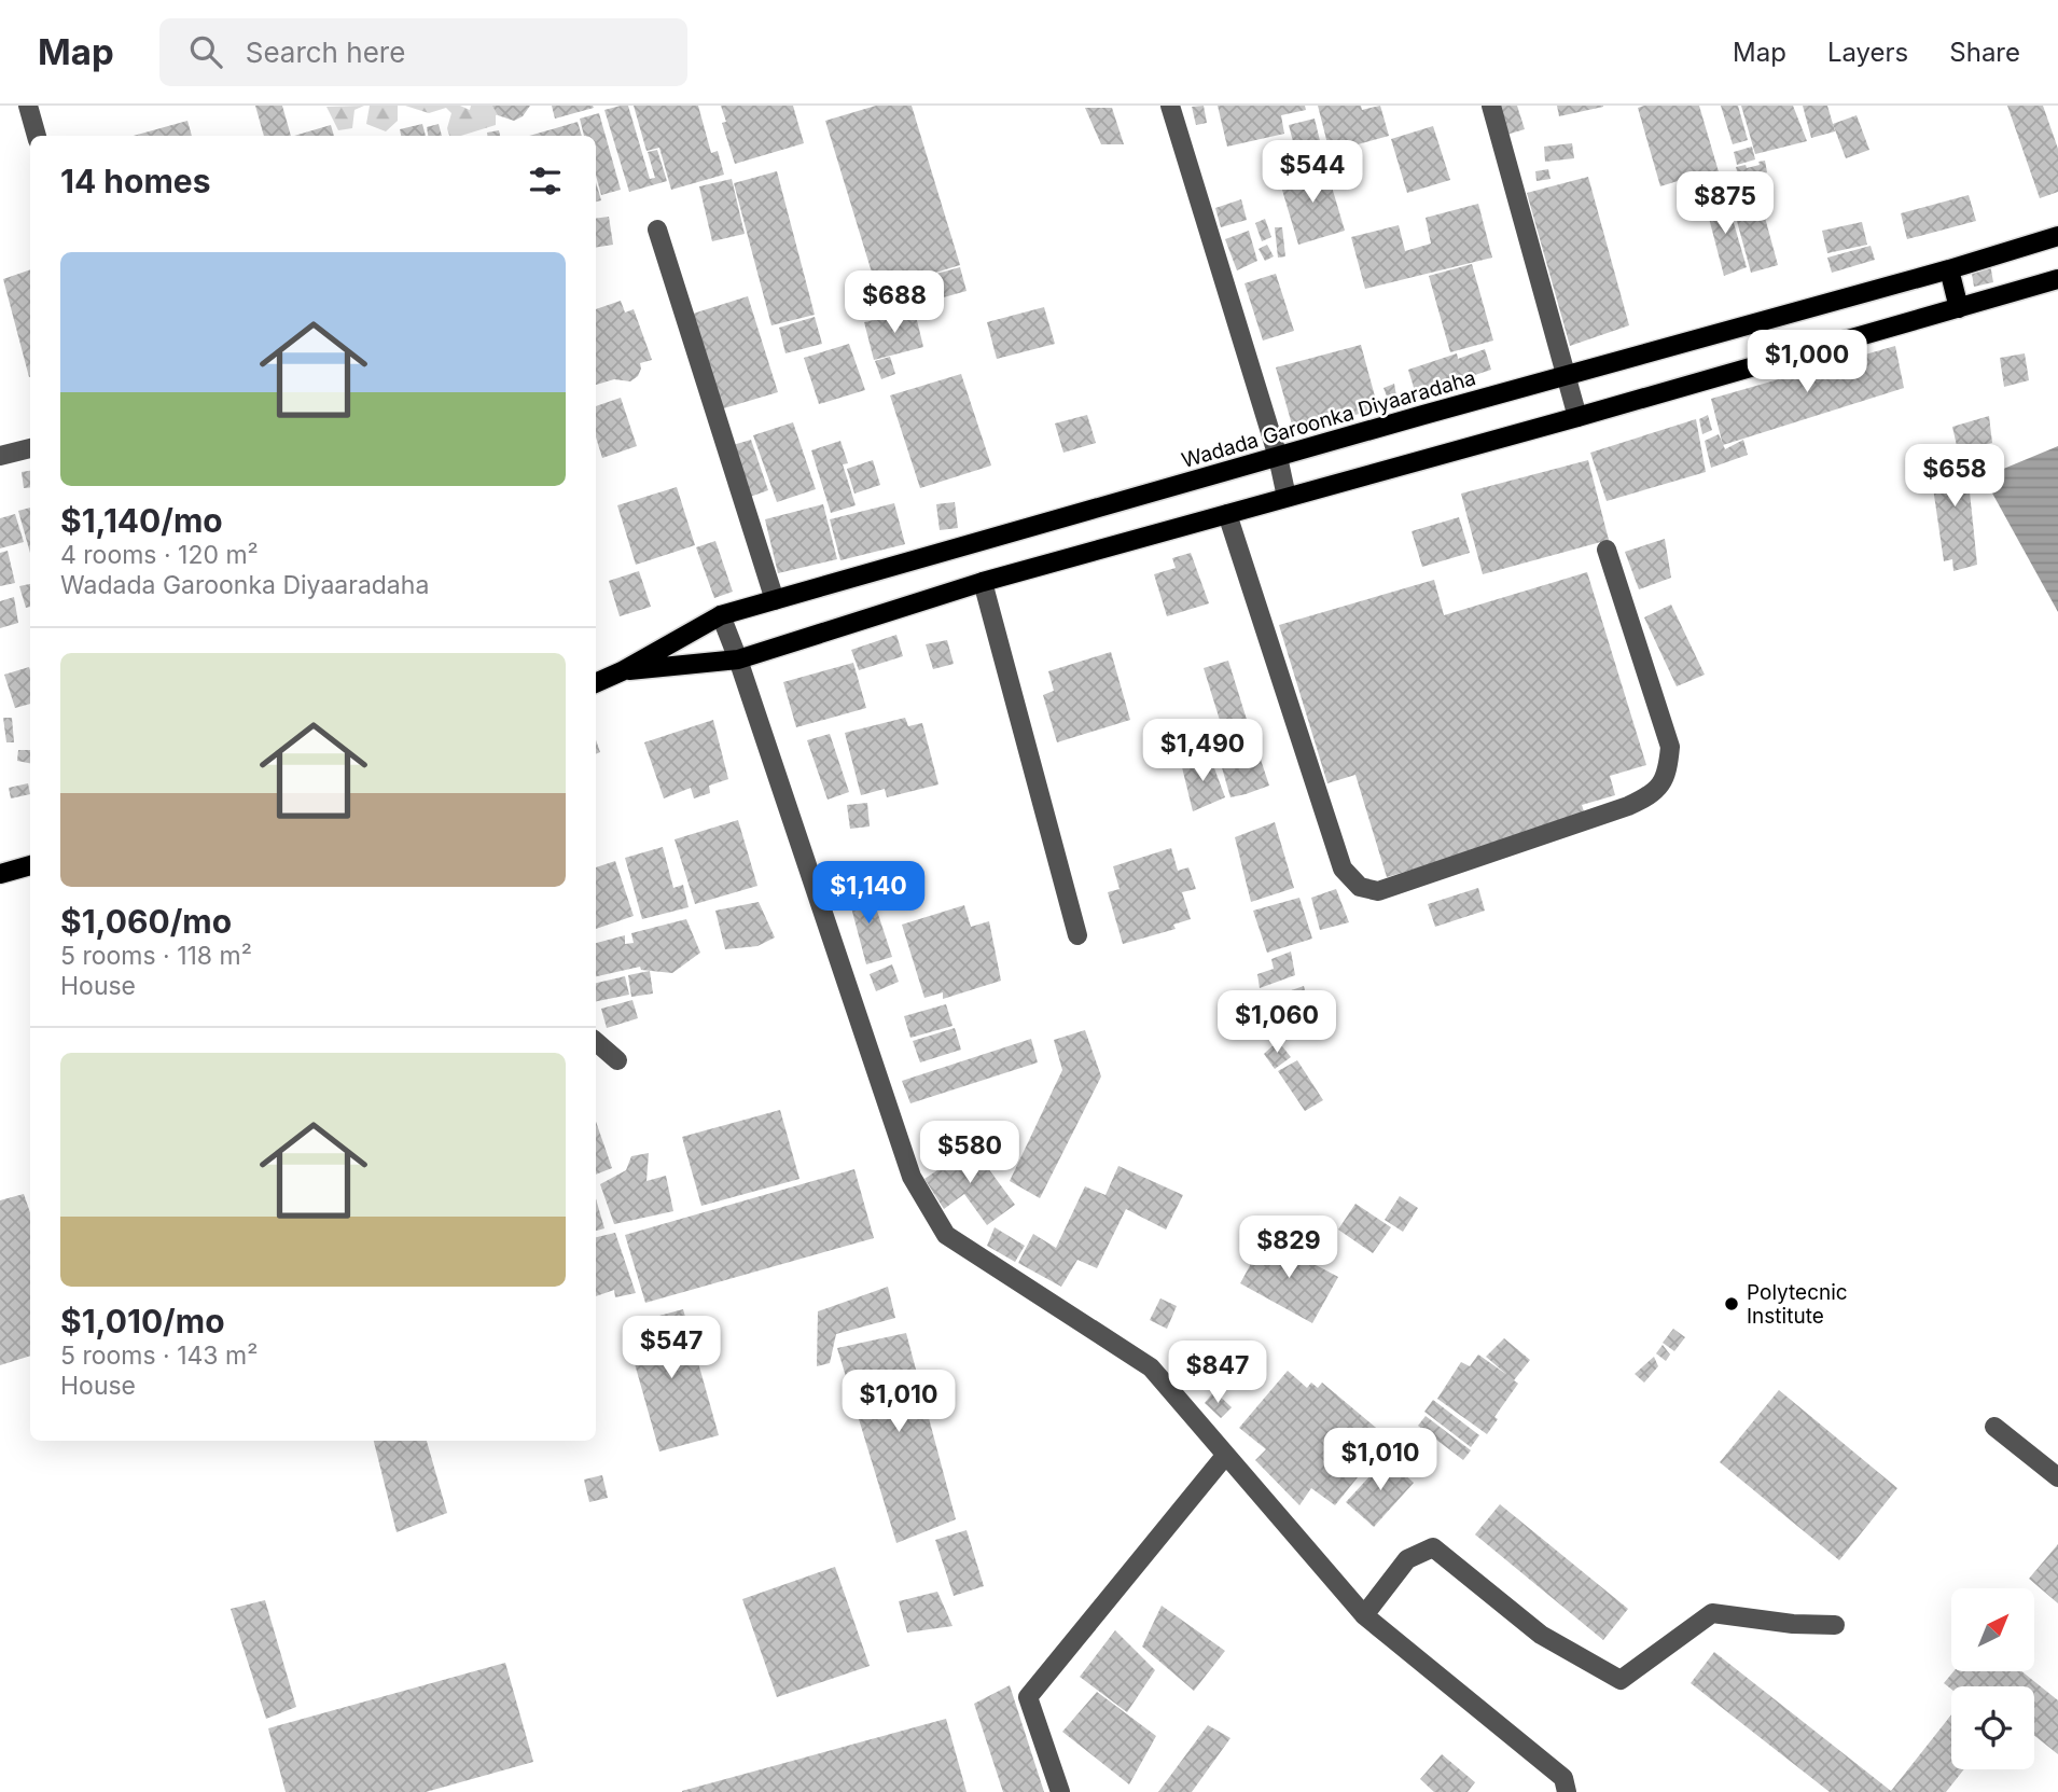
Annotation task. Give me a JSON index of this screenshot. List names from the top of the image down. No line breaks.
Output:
{"streets":{"main road":["Wadada Garoonka Diyaaradaha"]},"places":["Polytecnic Institute"],"north":"top right","page":{"header":"Map","search":"Search here","nav":["Map","Layers","Share"],"heading":"14 homes","price":["$544","$875","$688","$1,000","$658","$1,490","$1,140","$1,060","$580","$829","$547","$847","$1,010","$1,010"],"list":[{"name":"$1,140/mo","note":"4 rooms · 120 m² · Wadada Garoonka Diyaaradaha"},{"name":"$1,060/mo","note":"5 rooms · 118 m² · House"},{"name":"$1,010/mo","note":"5 rooms · 143 m² · House"}]}}
